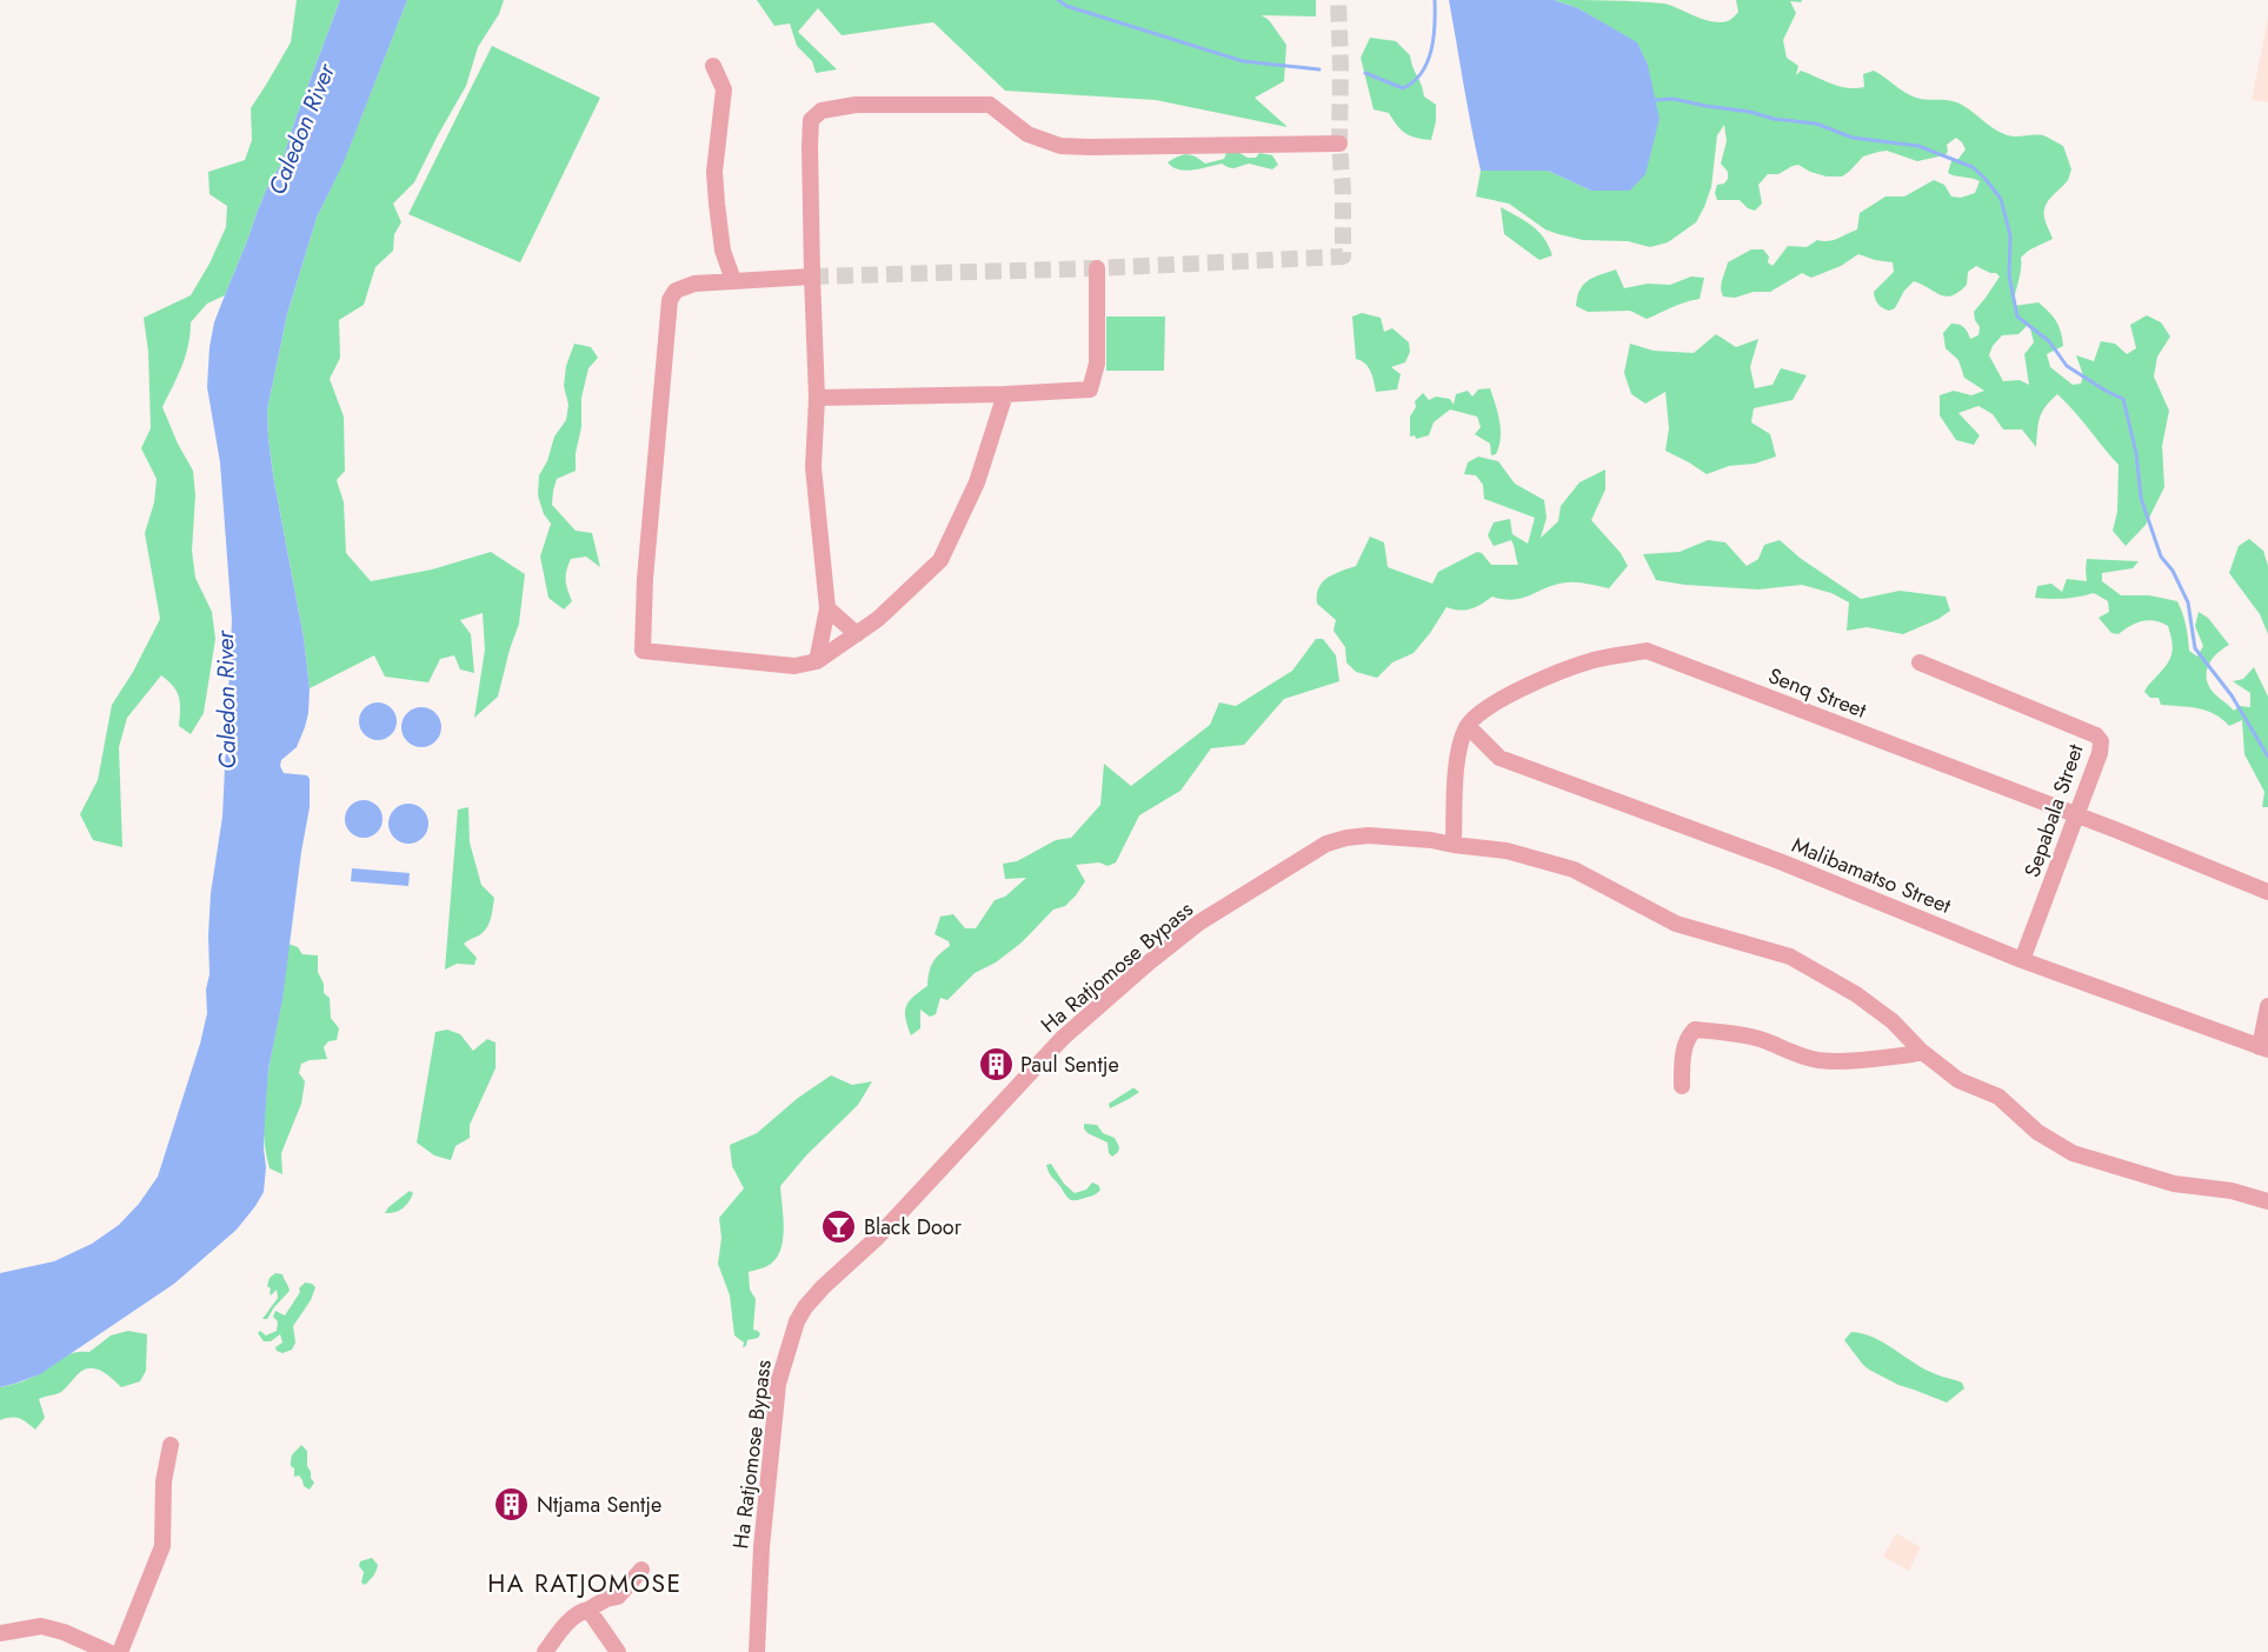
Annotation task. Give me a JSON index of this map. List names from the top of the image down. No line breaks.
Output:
{"streets":{"street":["Senq Street","Sepabala Street","Malibamatso Street","Ha Ratjomose Bypass"]},"crossings":[["Senq Street","Sepabala Street"],["Senq Street","Malibamatso Street"],["Sepabala Street","Malibamatso Street"]],"districts":["HA RATJOMOSE"],"water":["Caledon River"],"places":{"building":["Paul Sentje","Ntjama Sentje"],"bar":["Black Door"]}}
